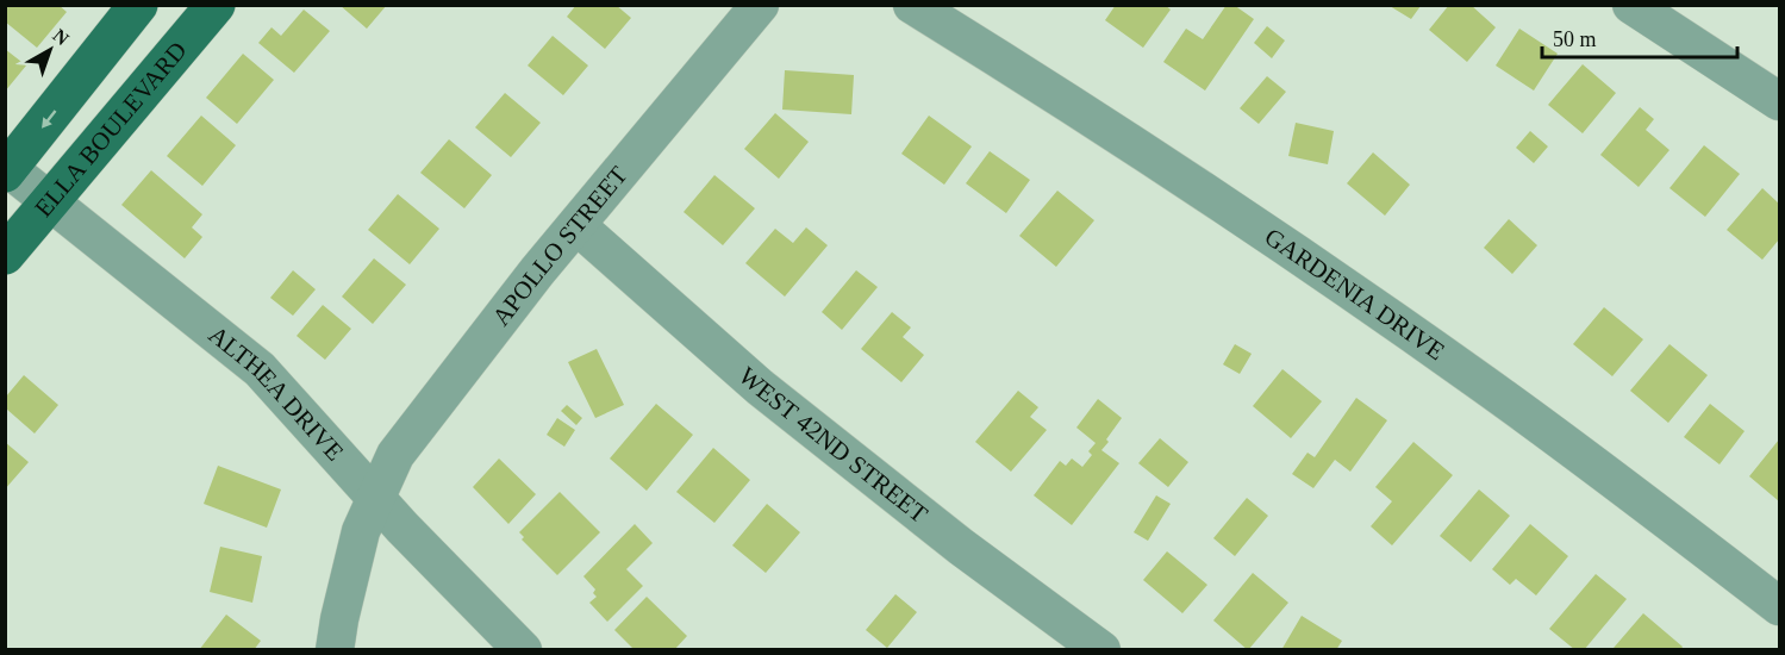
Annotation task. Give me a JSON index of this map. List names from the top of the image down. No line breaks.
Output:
{"streets":{"main road":["ELLA BOULEVARD"],"street":["APOLLO STREET","GARDENIA DRIVE","ALTHEA DRIVE","WEST 42ND STREET"]},"crossings":[["ELLA BOULEVARD","ALTHEA DRIVE"],["APOLLO STREET","ALTHEA DRIVE"],["APOLLO STREET","WEST 42ND STREET"]],"scale_bar":"50 m","north":"top right"}
